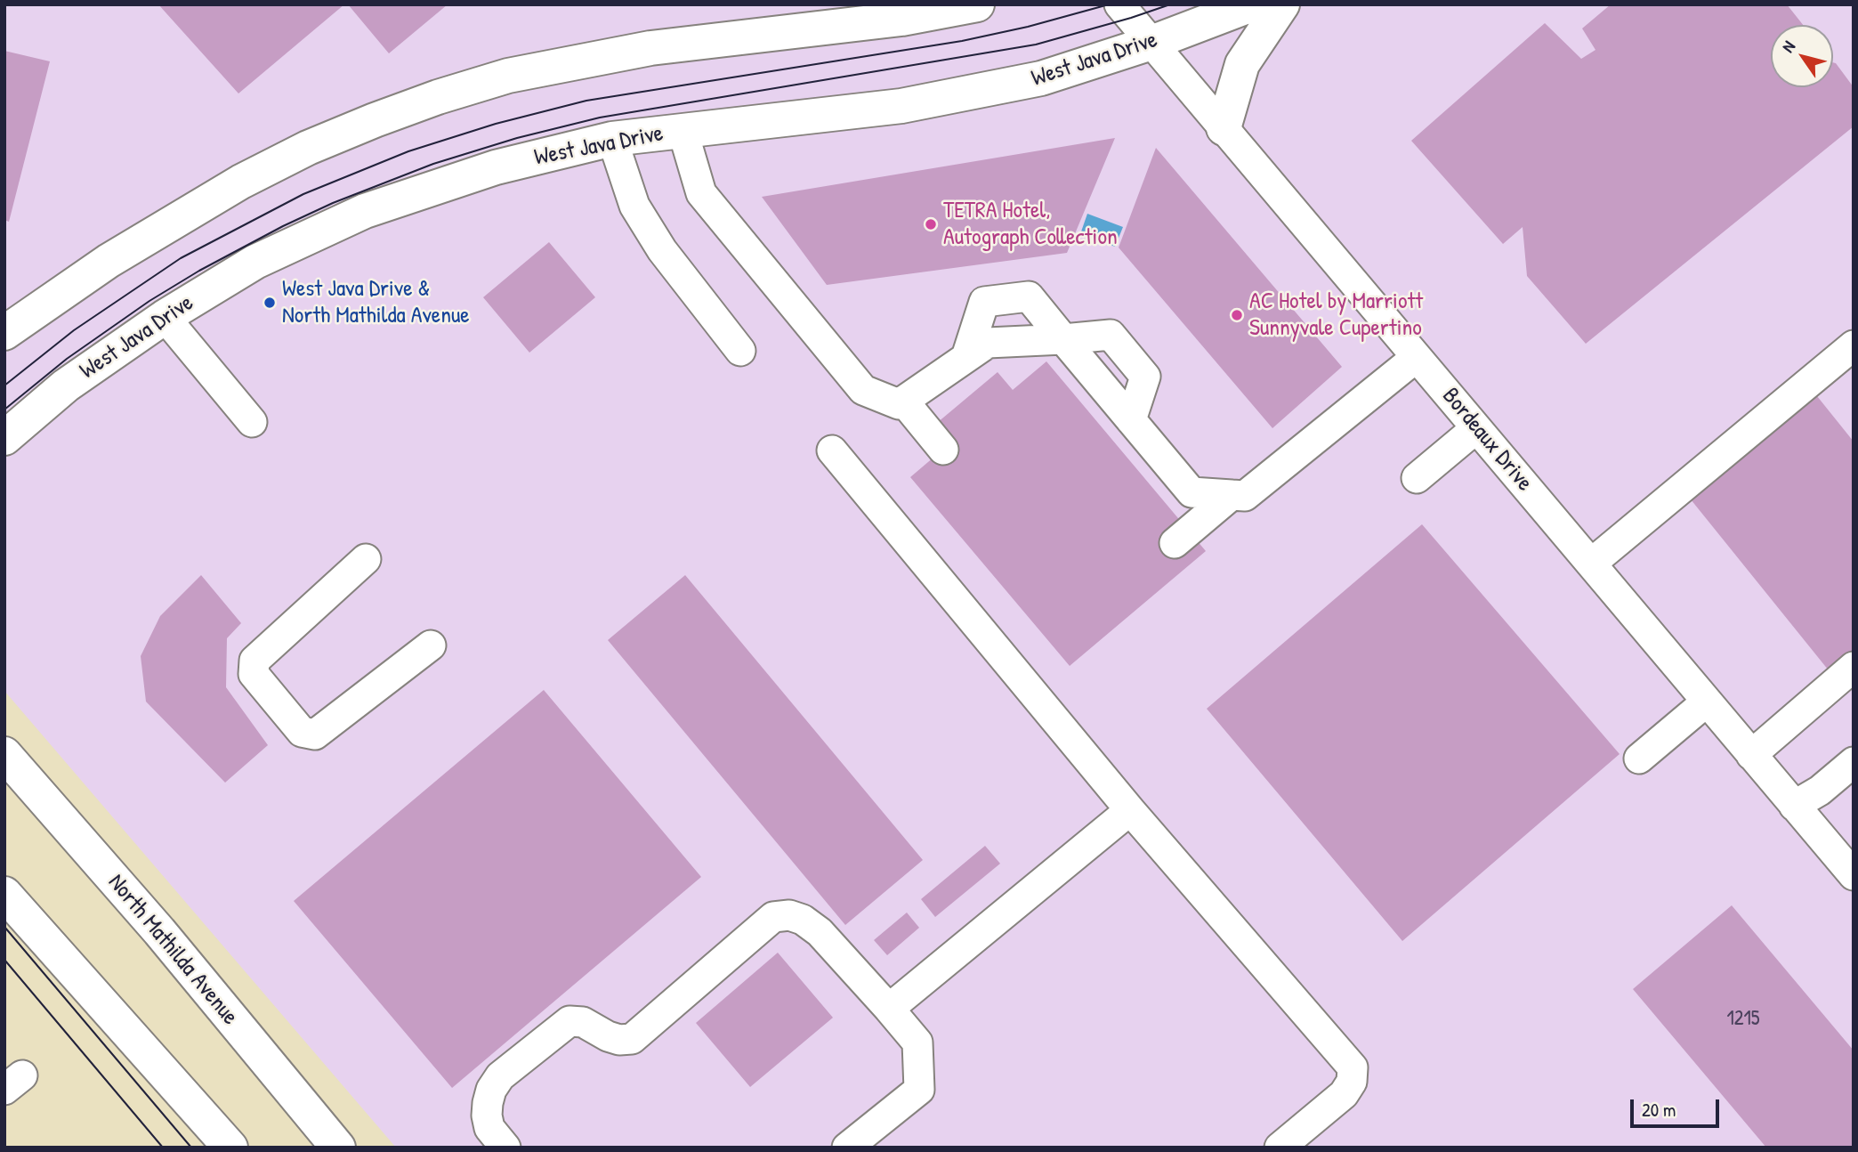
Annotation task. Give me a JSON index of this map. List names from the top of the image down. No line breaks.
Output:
{"streets":{"main road":["West Java Drive","North Mathilda Avenue"],"street":["Bordeaux Drive"]},"crossings":[["West Java Drive","Bordeaux Drive"]],"places":["TETRA Hotel, Autograph Collection","West Java Drive & North Mathilda Avenue","AC Hotel by Marriott Sunnyvale Cupertino"],"house_numbers":["1215"],"scale_bar":"20 m","north":"top left"}
